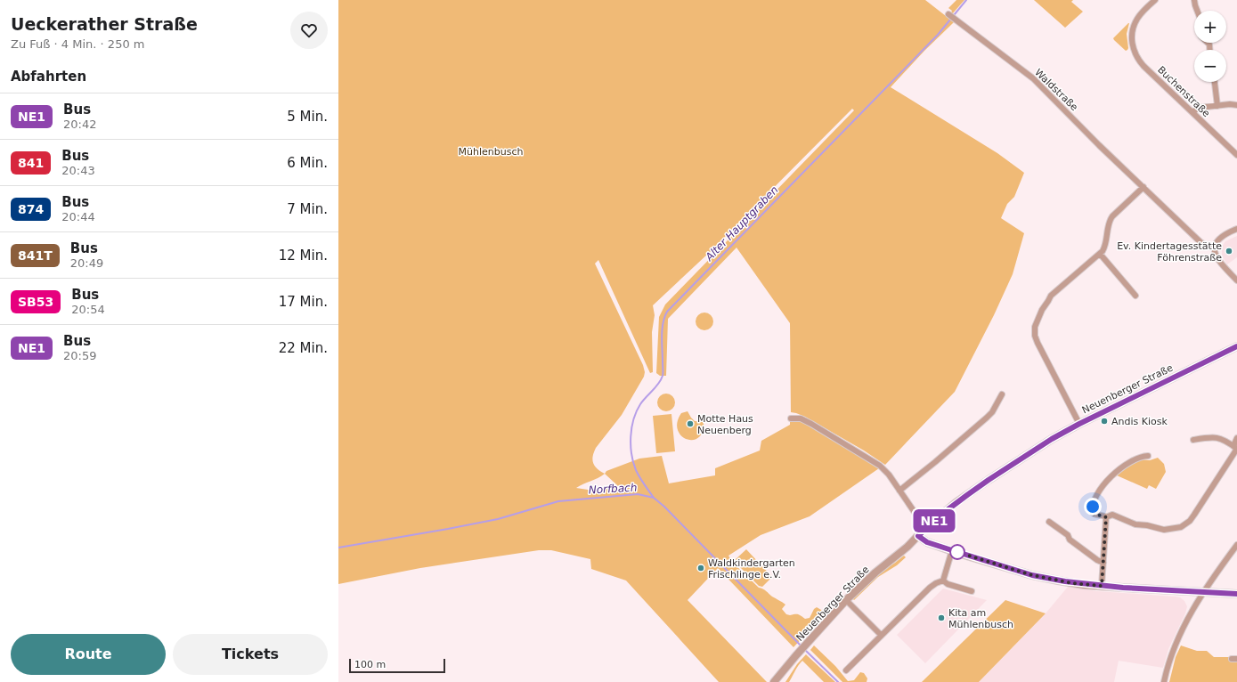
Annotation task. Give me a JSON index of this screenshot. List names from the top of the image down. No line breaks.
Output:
{"streets":{"street":["Waldstraße","Buchenstraße","Neuenberger Straße"]},"water":["Alter Hauptgraben","Norfbach"],"parks":["Mühlenbusch"],"places":["Ev. Kindertagesstätte Föhrenstraße","Andis Kiosk","Motte Haus Neuenberg","Waldkindergarten Frischlinge e.V.","Kita am Mühlenbusch"],"lines":["bus line NE1"],"scale_bar":"100 m","page":{"heading":[["Ueckerather Straße","Zu Fuß · 4 Min. · 250 m"],"Abfahrten"],"on_map":"NE1","map_buttons":["+","−"],"list":[{"mark":"NE1","name":"Bus","note":"20:42","value":"5 Min."},{"mark":"841","name":"Bus","note":"20:43","value":"6 Min."},{"mark":"874","name":"Bus","note":"20:44","value":"7 Min."},{"mark":"841T","name":"Bus","note":"20:49","value":"12 Min."},{"mark":"SB53","name":"Bus","note":"20:54","value":"17 Min."},{"mark":"NE1","name":"Bus","note":"20:59","value":"22 Min."}],"buttons":["Route","Tickets"],"scale":"100 m"}}
